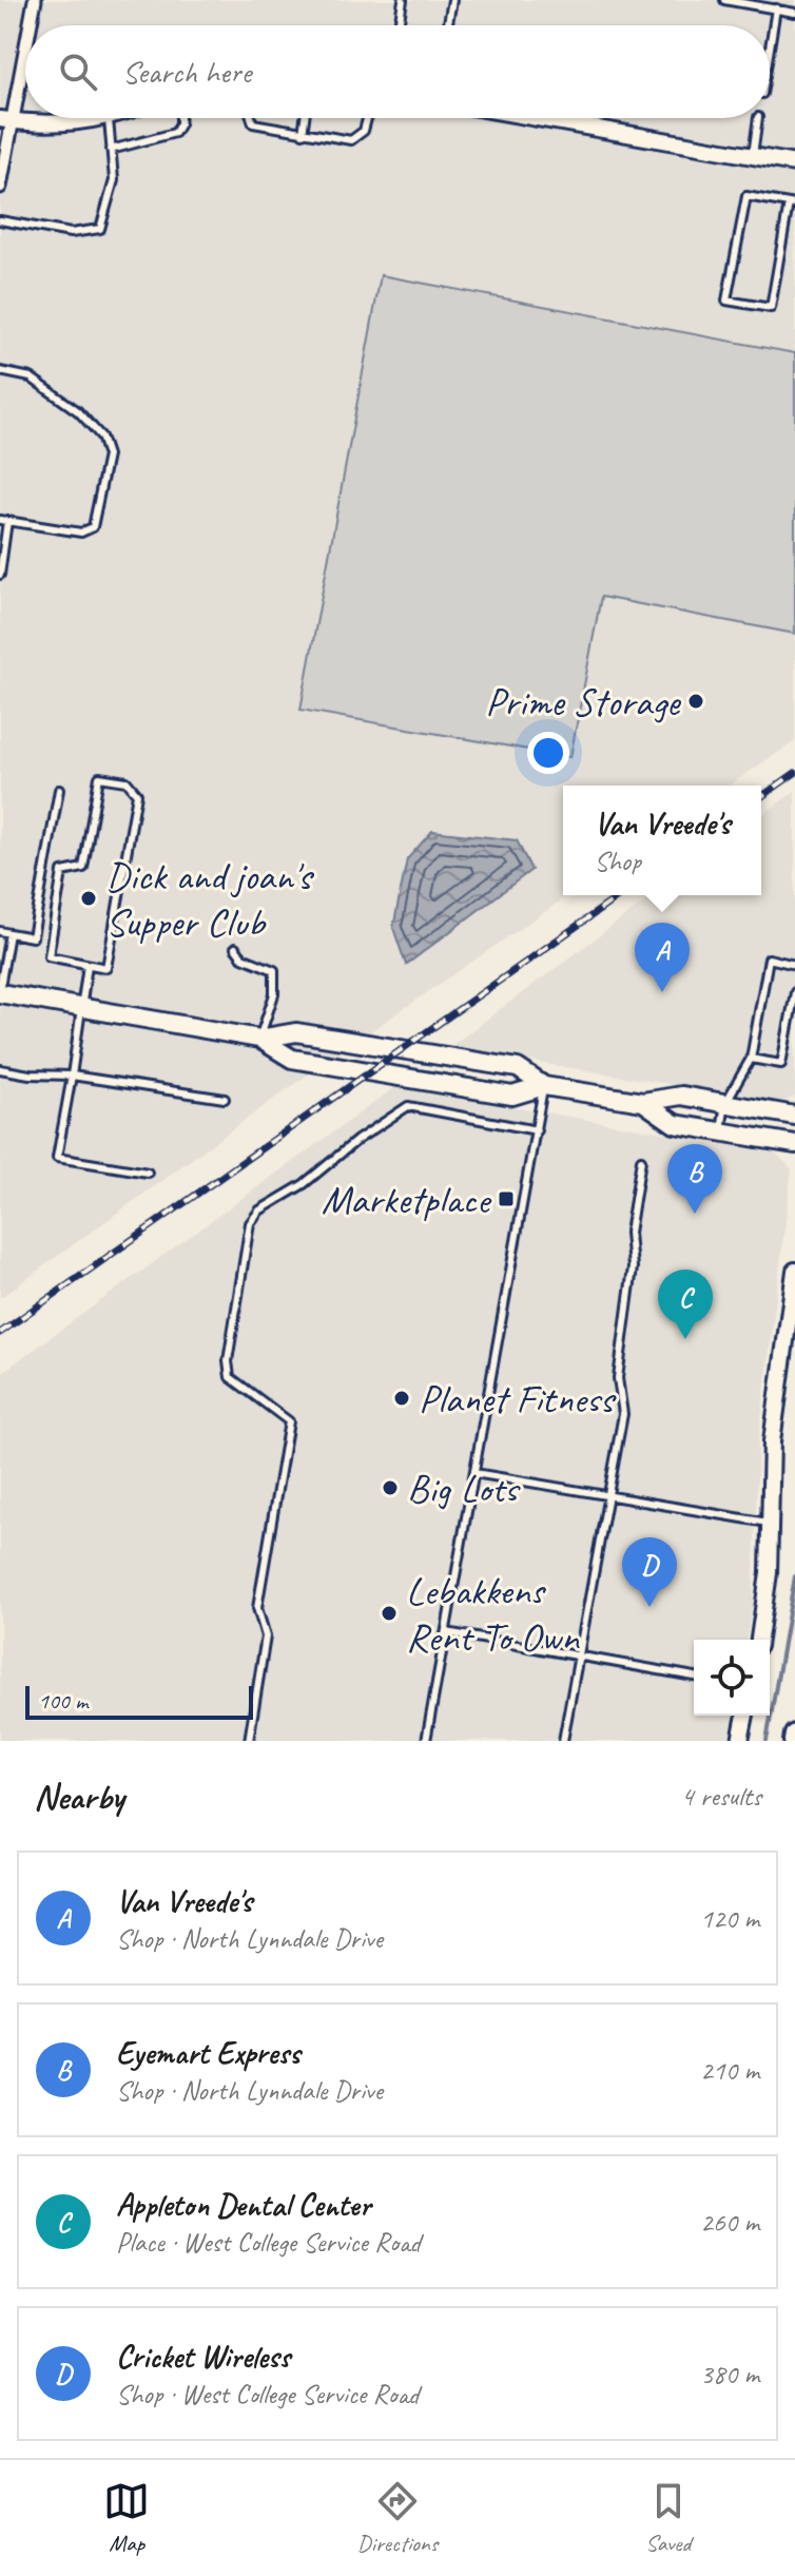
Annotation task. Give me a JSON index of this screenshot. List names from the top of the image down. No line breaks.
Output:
{"places":{"other":["Prime Storage","Dick and joan's Supper Club","Planet Fitness","Big Lots","Lebakkens Rent To Own"],"transit":["Marketplace"]},"scale_bar":"100 m","page":{"search":"Search here","popup":["Van Vreede's","Shop"],"pins":["A","B","C","D"],"scale":"100 m","heading":["Nearby","4 results"],"list":[{"mark":"A","name":"Van Vreede's","note":"Shop · North Lynndale Drive","value":"120 m"},{"mark":"B","name":"Eyemart Express","note":"Shop · North Lynndale Drive","value":"210 m"},{"mark":"C","name":"Appleton Dental Center","note":"Place · West College Service Road","value":"260 m"},{"mark":"D","name":"Cricket Wireless","note":"Shop · West College Service Road","value":"380 m"}],"nav":["Map","Directions","Saved"]}}
